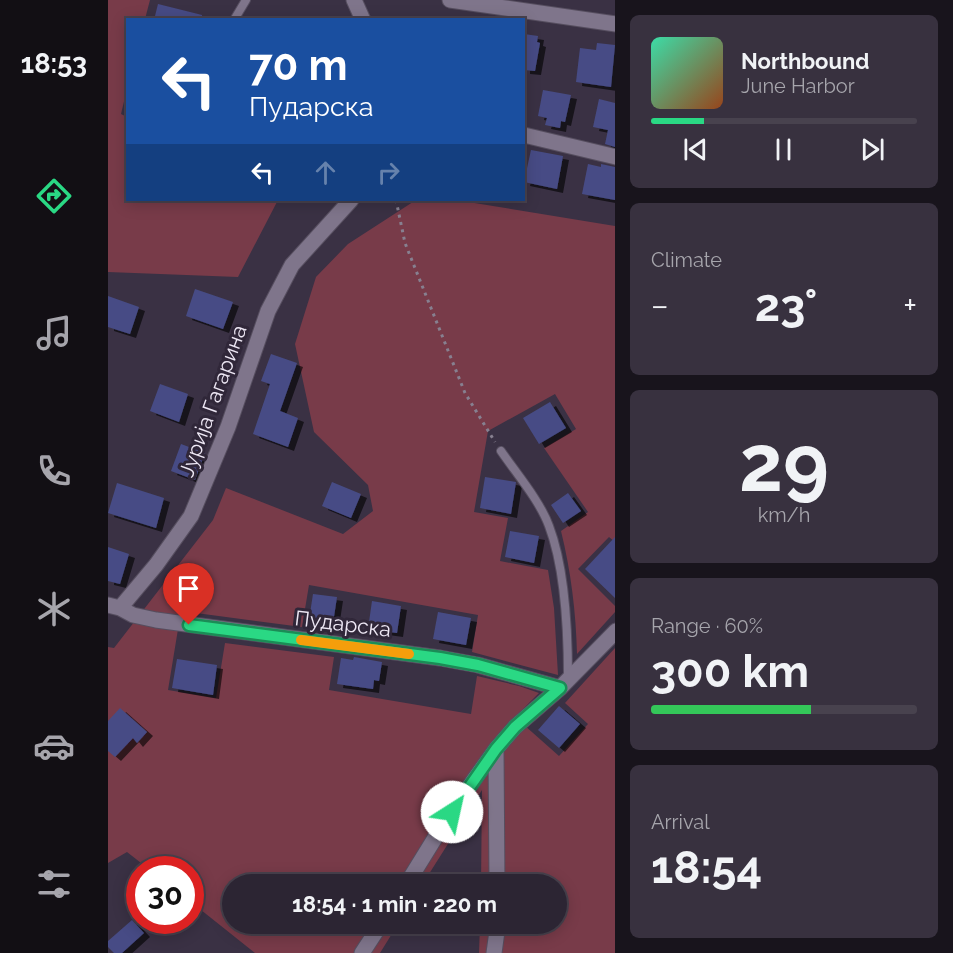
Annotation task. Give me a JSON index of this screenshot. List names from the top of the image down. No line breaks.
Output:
{"streets":{"street":["Јурија Гагарина","Пударска"]},"crossings":[["Јурија Гагарина","Пударска"]],"page":{"tabs":"18:53","turn":["70 m","Пударска"],"song":["Northbound","June Harbor"],"tile":["Climate",["29","km/h"],["Range · 60%","300 km"],["Arrival","18:54"]],"heat":["−","23°","+"],"limit":"30","trip":"18:54 · 1 min · 220 m"}}
